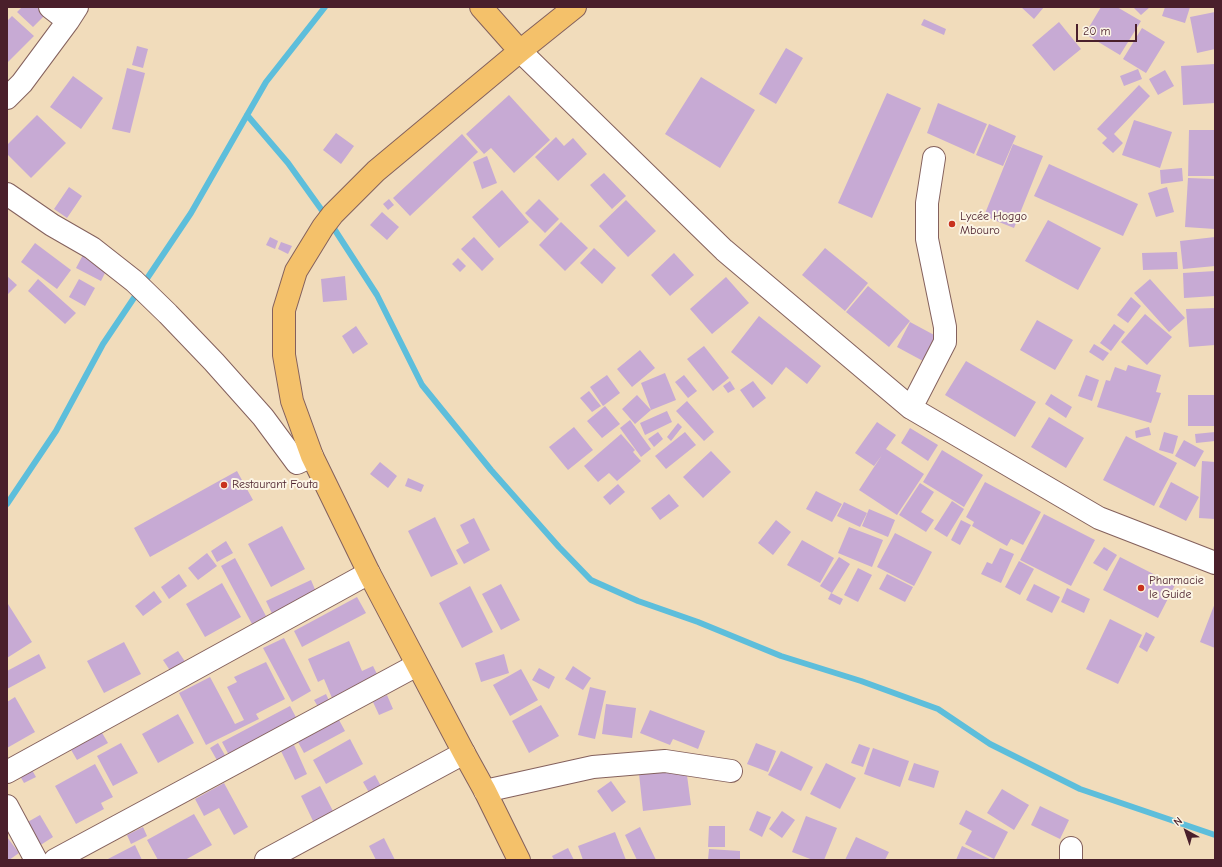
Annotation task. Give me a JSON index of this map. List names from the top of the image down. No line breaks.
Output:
{"places":["Lycée Hoggo Mbouro","Restaurant Fouta","Pharmacie le Guide"],"scale_bar":"20 m","north":"top left"}
